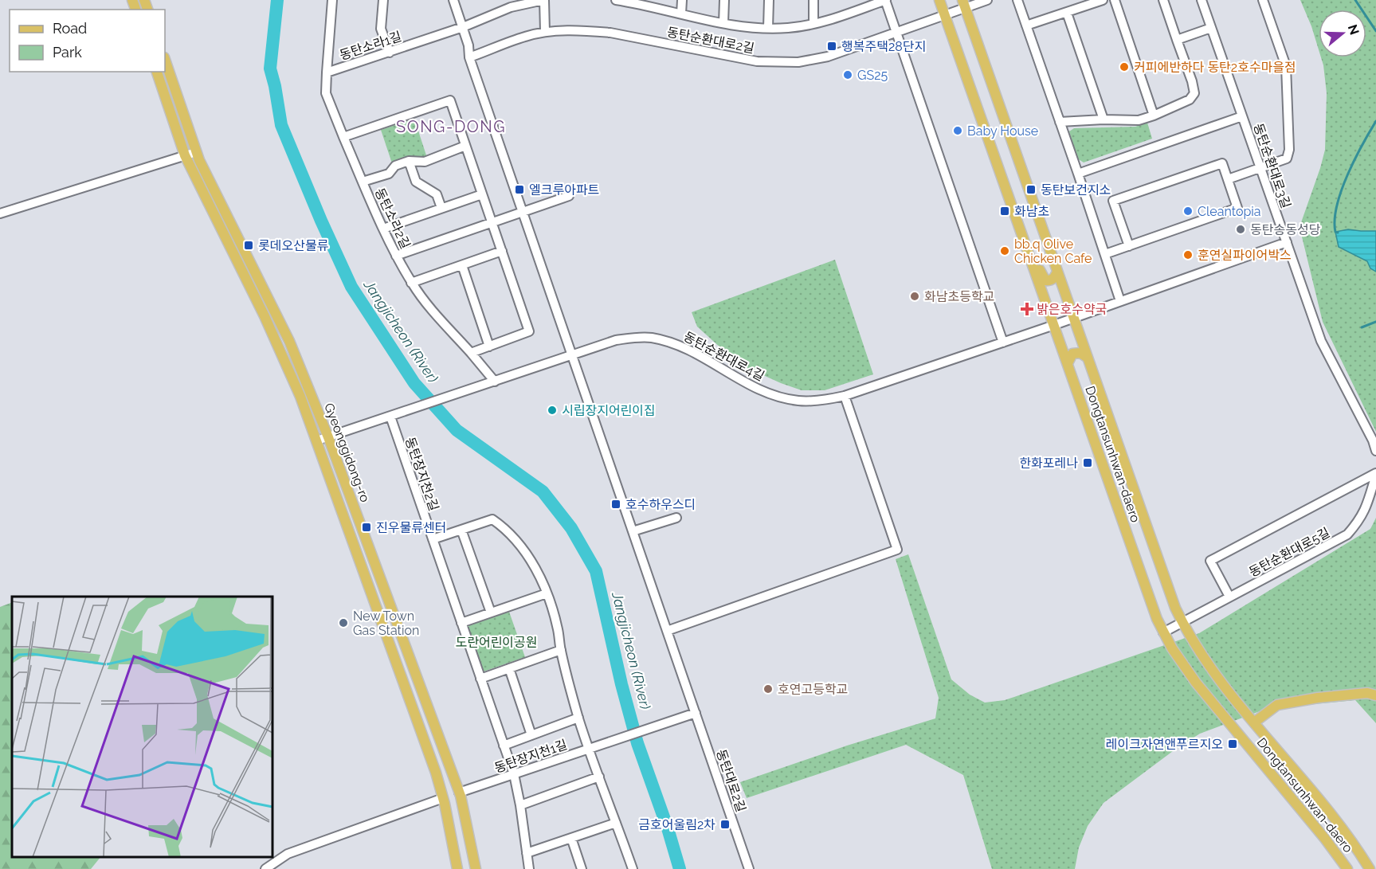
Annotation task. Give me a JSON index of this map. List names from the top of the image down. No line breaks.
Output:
{"streets":{"main road":["Gyeonggidong-ro","Dongtansunhwan-daero"],"street":["동탄순환대로2길","동탄소라1길","동탄순환대로3길","동탄소라2길","동탄순환대로4길","동탄장지천2길","동탄순환대로5길","동탄장지천1길","동탄대로2길"]},"crossings":[["동탄순환대로2길","Dongtansunhwan-daero"],["동탄순환대로2길","동탄대로2길"],["동탄소라1길","동탄소라2길"],["동탄소라2길","동탄순환대로4길"],["동탄순환대로4길","Gyeonggidong-ro"],["동탄순환대로4길","Dongtansunhwan-daero"],["동탄순환대로4길","동탄장지천2길"],["동탄순환대로4길","동탄대로2길"],["Gyeonggidong-ro","동탄장지천1길"],["Dongtansunhwan-daero","동탄순환대로5길"],["동탄장지천2길","동탄장지천1길"],["동탄장지천1길","동탄대로2길"]],"districts":["SONG-DONG"],"water":["Jangjicheon (River)"],"parks":["도란어린이공원"],"places":{"transit":["행복주택28단지","엘크루아파트","동탄보건지소","화남초","롯데오산물류","한화포레나","호수하우스디","진우물류센터","레이크자연앤푸르지오","금호어울림2차"],"other":["커피에반하다 동탄2호수마을점","GS25","Baby House","Cleantopia","동탄송동성당","bb.q Olive Chicken Cafe","훈연실파이어박스","화남초등학교","시립장지어린이집","New Town Gas Station","호연고등학교"],"health":["밝은호수약국"]},"legend":["Road","Park"],"north":"right"}
